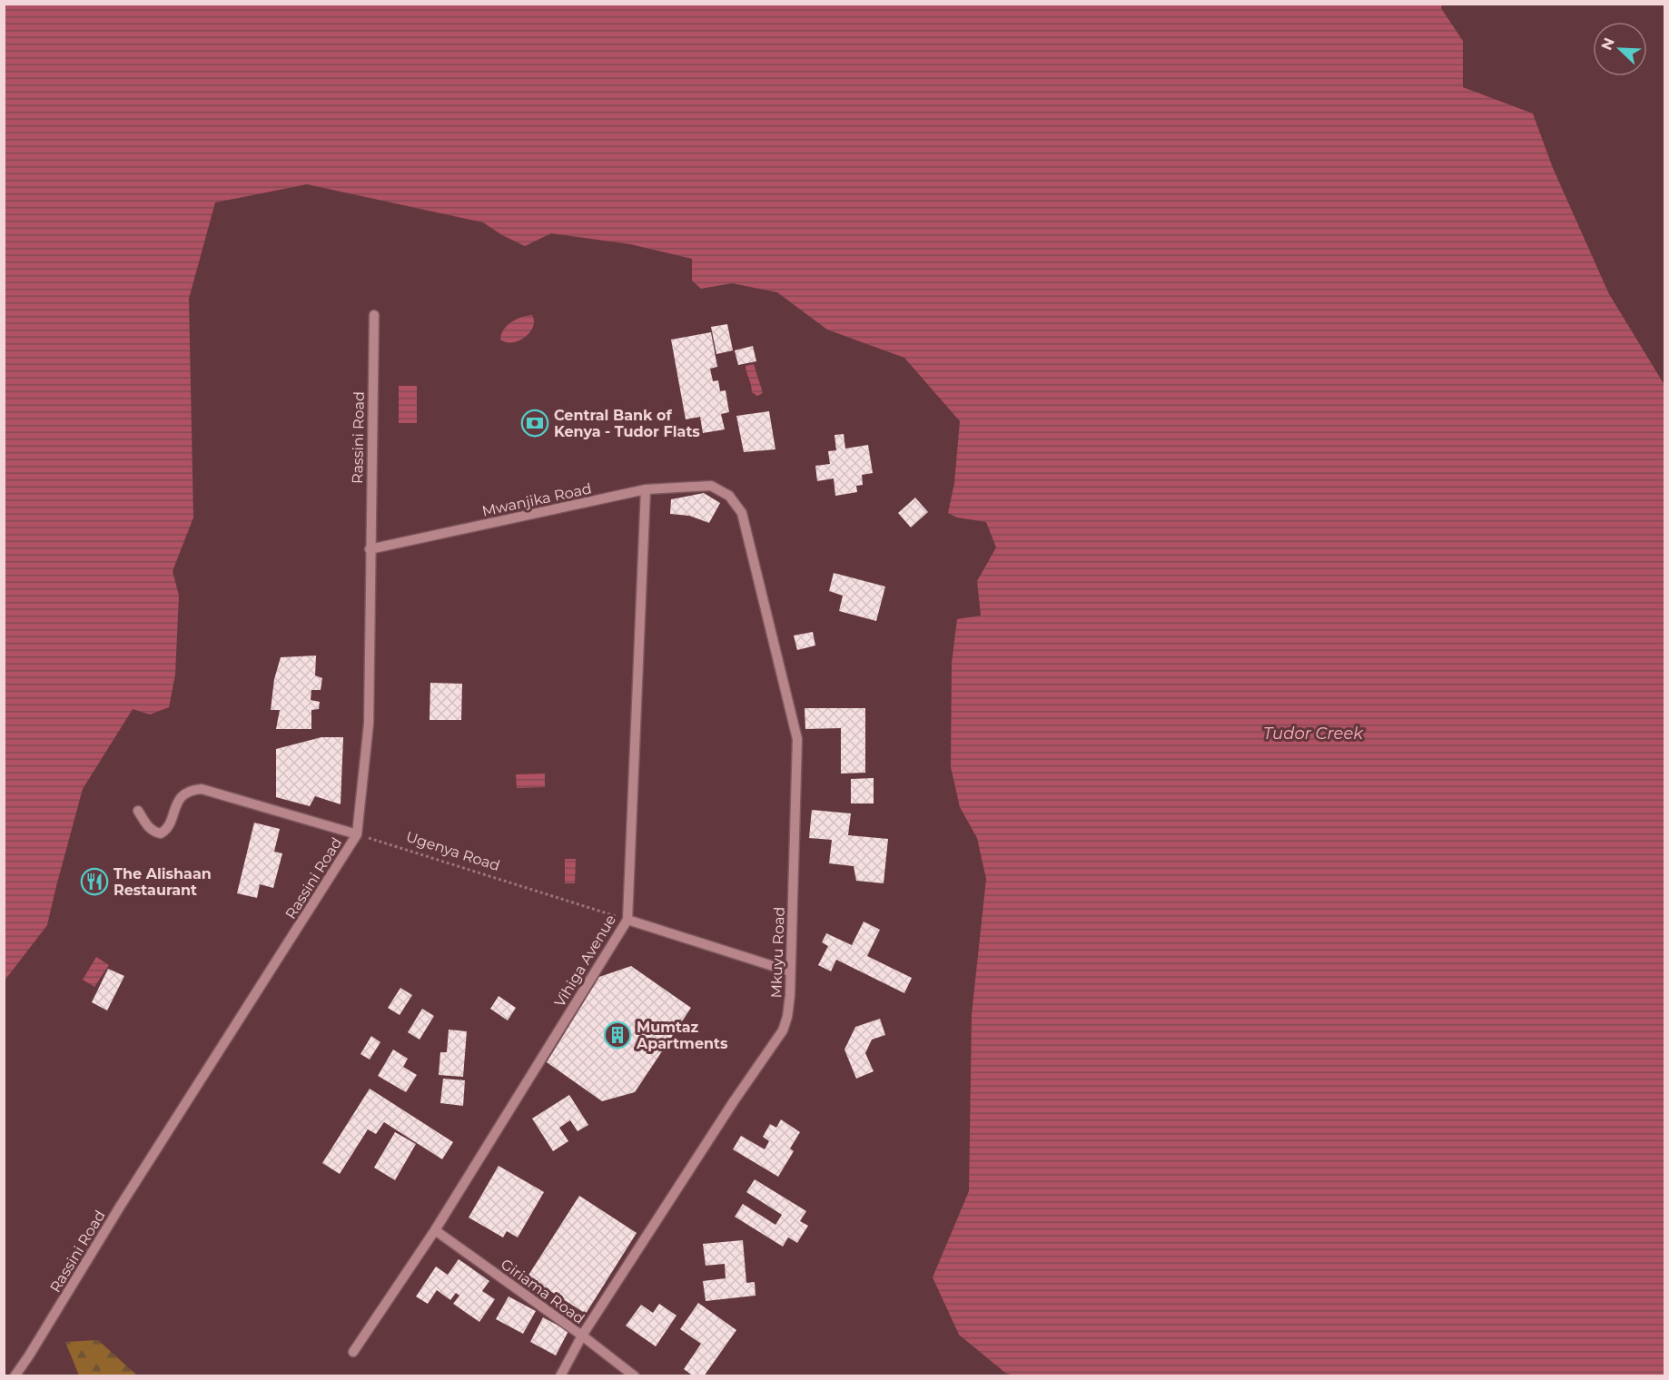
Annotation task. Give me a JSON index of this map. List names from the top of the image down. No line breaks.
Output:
{"streets":{"street":["Rassini Road","Mwanjika Road","Mkuyu Road","Vihiga Avenue","Giriama Road"],"path":["Ugenya Road"]},"crossings":[["Rassini Road","Mwanjika Road"],["Rassini Road","Ugenya Road"],["Mwanjika Road","Mkuyu Road"],["Mwanjika Road","Vihiga Avenue"],["Ugenya Road","Vihiga Avenue"],["Mkuyu Road","Giriama Road"],["Vihiga Avenue","Giriama Road"]],"water":["Tudor Creek"],"places":{"bank":["Central Bank of Kenya - Tudor Flats"],"restaurant":["The Alishaan Restaurant"],"building":["Mumtaz Apartments"]},"north":"top left"}
